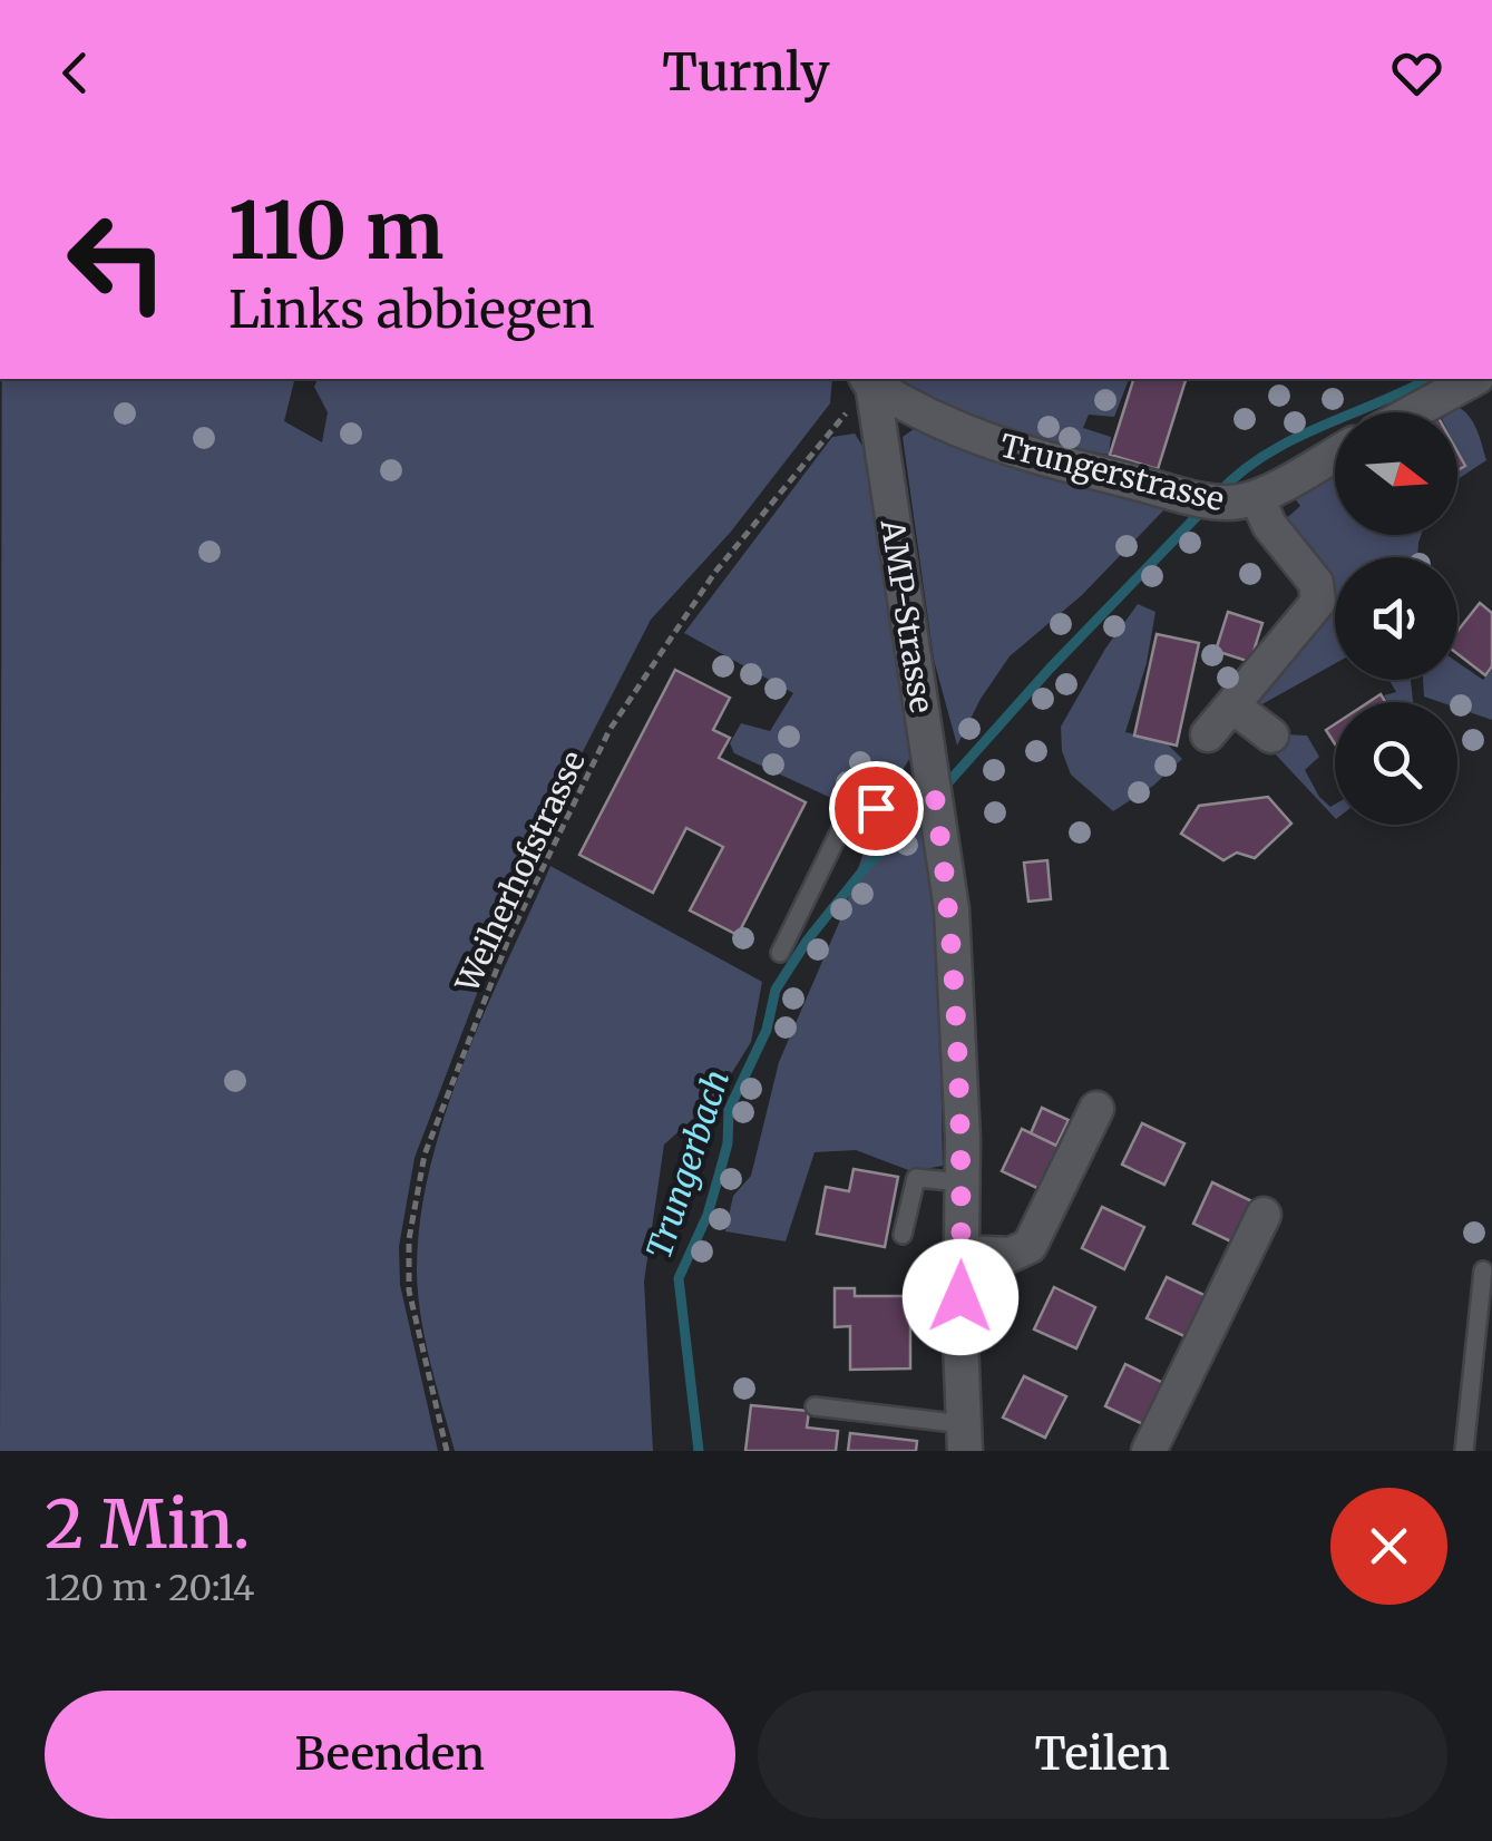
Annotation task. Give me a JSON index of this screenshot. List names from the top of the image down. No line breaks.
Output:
{"streets":{"street":["Trungerstrasse","AMP-Strasse"],"path":["Weiherhofstrasse"]},"crossings":[["Trungerstrasse","AMP-Strasse"],["Trungerstrasse","Weiherhofstrasse"],["AMP-Strasse","Weiherhofstrasse"]],"water":["Trungerbach"],"north":"right","page":{"header":"Turnly","turn":["110 m","Links abbiegen"],"heading":["2 Min.","120 m · 20:14"],"buttons":["Beenden","Teilen"]}}
